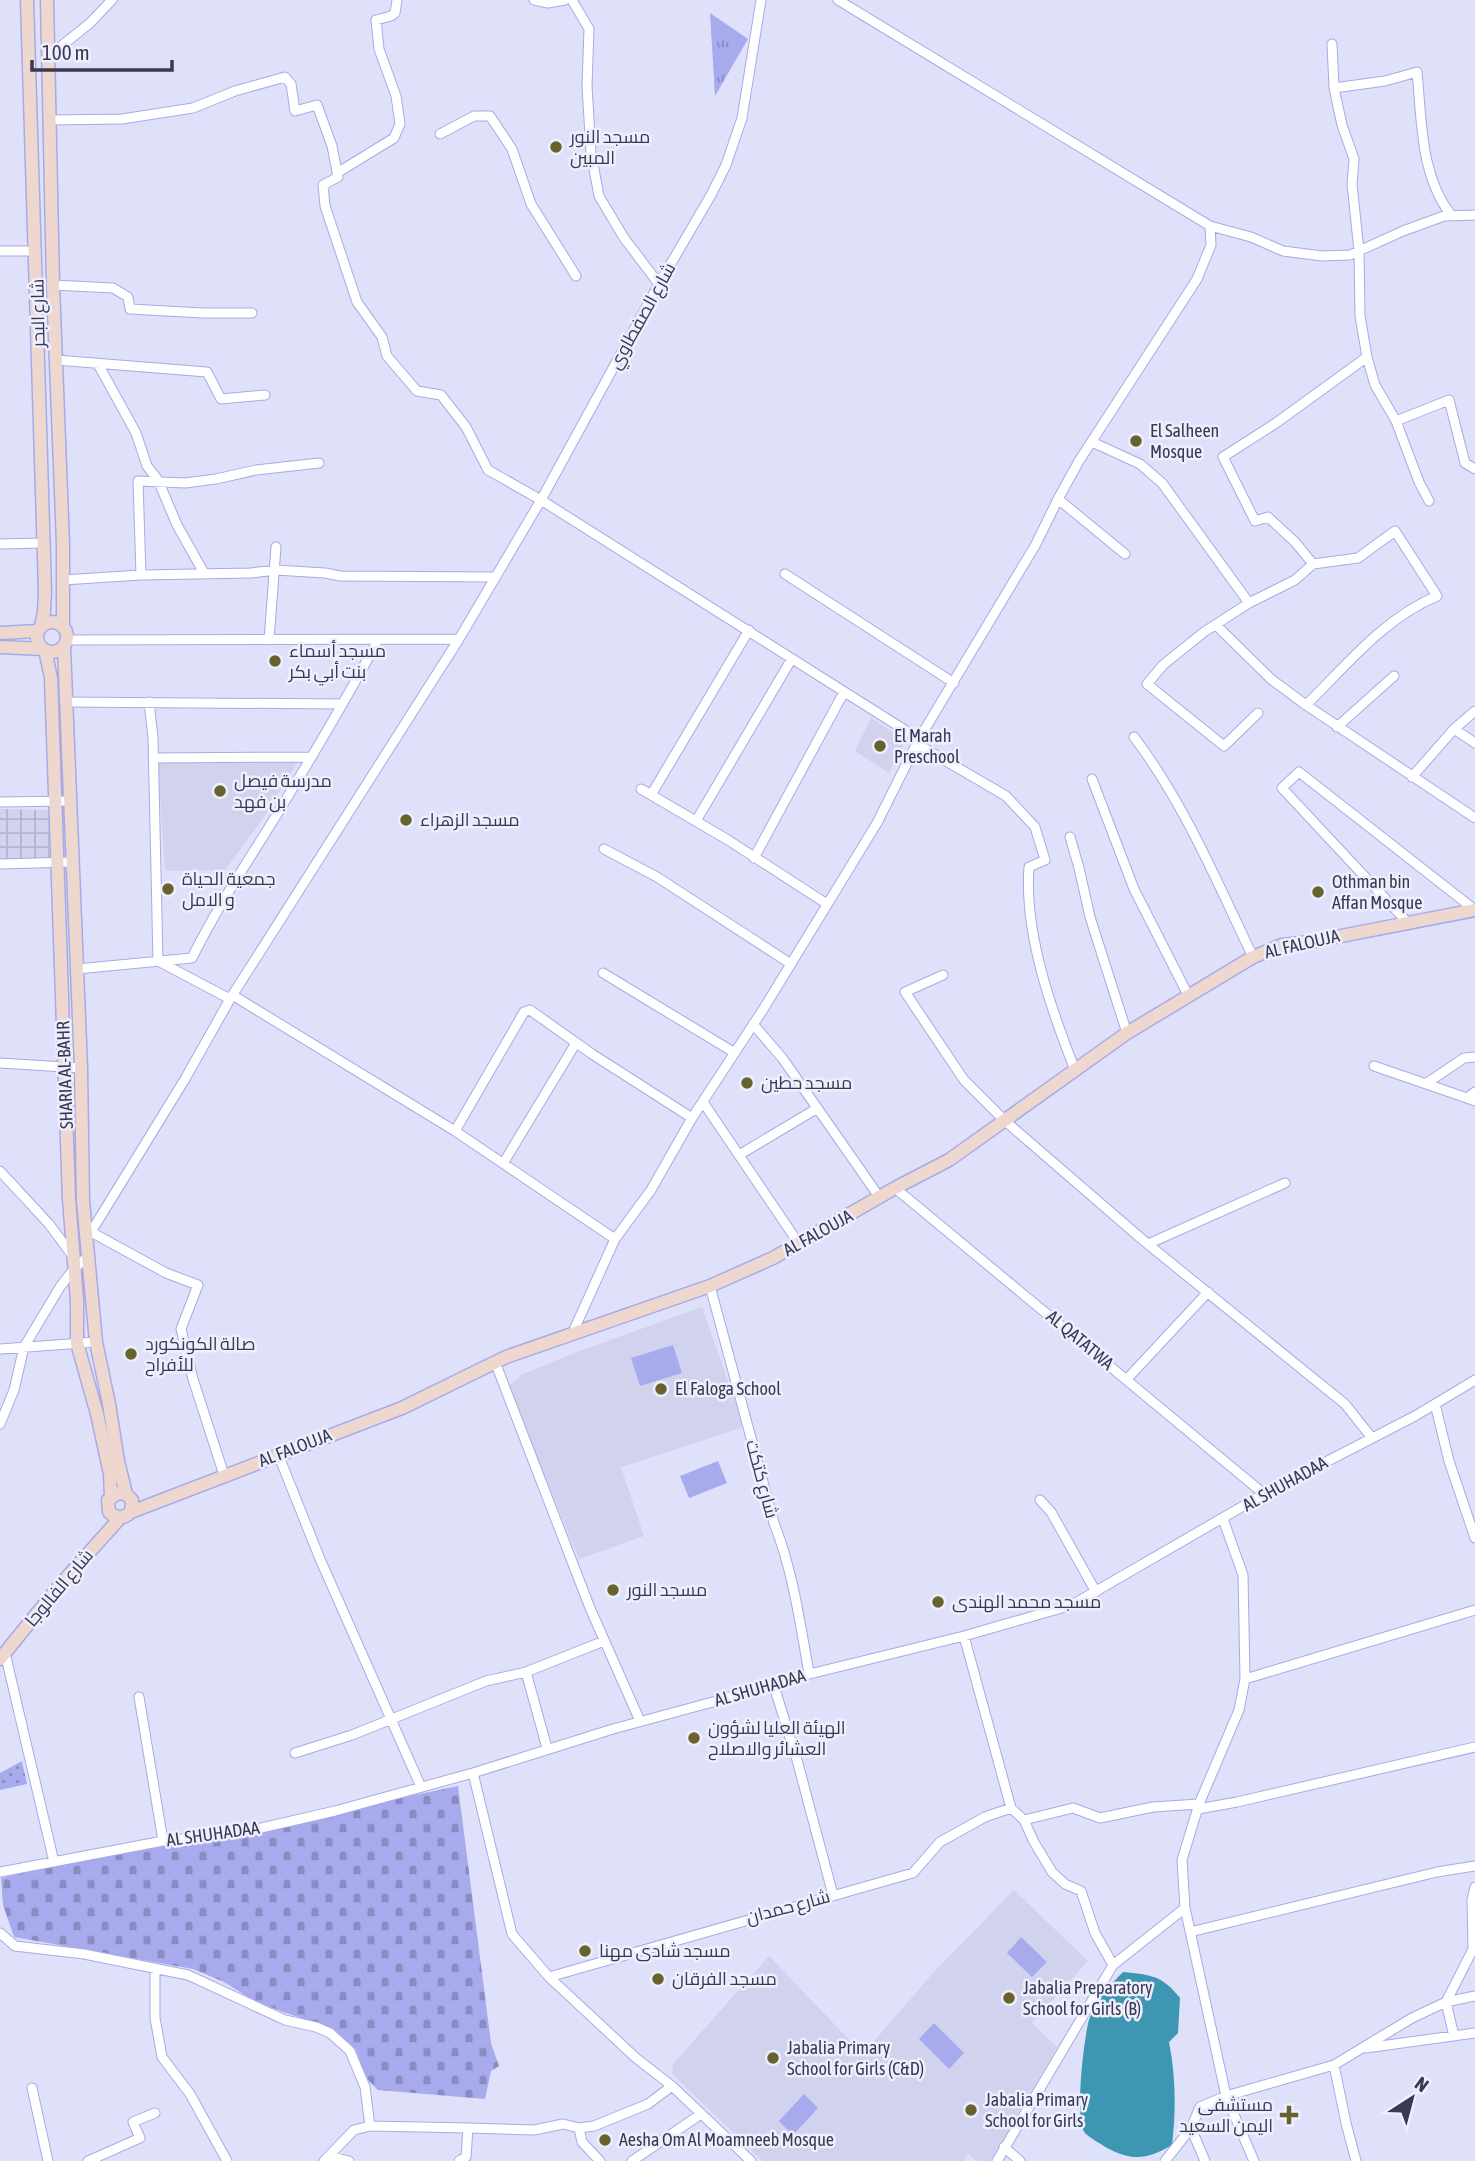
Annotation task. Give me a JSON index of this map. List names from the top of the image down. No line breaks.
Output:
{"streets":{"main road":["شارع البحر","AL FALOUJA","SHARIA AL-BAHR","شارع الفالوجا"],"street":["شارع الصفطاوي","AL QATATWA","شارع كتكت","AL SHUHADAA","شارع حمدان"]},"crossings":[["شارع البحر","SHARIA AL-BAHR"],["شارع الصفطاوي","SHARIA AL-BAHR"],["AL FALOUJA","SHARIA AL-BAHR"],["AL FALOUJA","AL QATATWA"],["AL FALOUJA","شارع كتكت"],["AL FALOUJA","شارع الفالوجا"],["SHARIA AL-BAHR","شارع الفالوجا"],["AL QATATWA","AL SHUHADAA"],["شارع كتكت","AL SHUHADAA"]],"places":{"other":["مسجد النور المبين","El Salheen Mosque","مسجد أسماء بنت أبي بكر","El Marah Preschool","مدرسة فيصل بن فهد","مسجد الزهراء","جمعية الحياة و الامل","Othman bin Affan Mosque","مسجد حطين","صالة الكونكورد للأفراح","El Faloga School","مسجد النور","مسجد محمد الهندى","الهيئة العليا لشؤون العشائر والاصلاح","مسجد شادى مهنا","مسجد الفرقان","Jabalia Preparatory School for Girls (B)","Jabalia Primary School for Girls (C&D)","Jabalia Primary School for Girls","Aesha Om Al Moamneeb Mosque"],"health":["مستشفى اليمن السعيد"]},"scale_bar":"100 m","north":"top right"}
